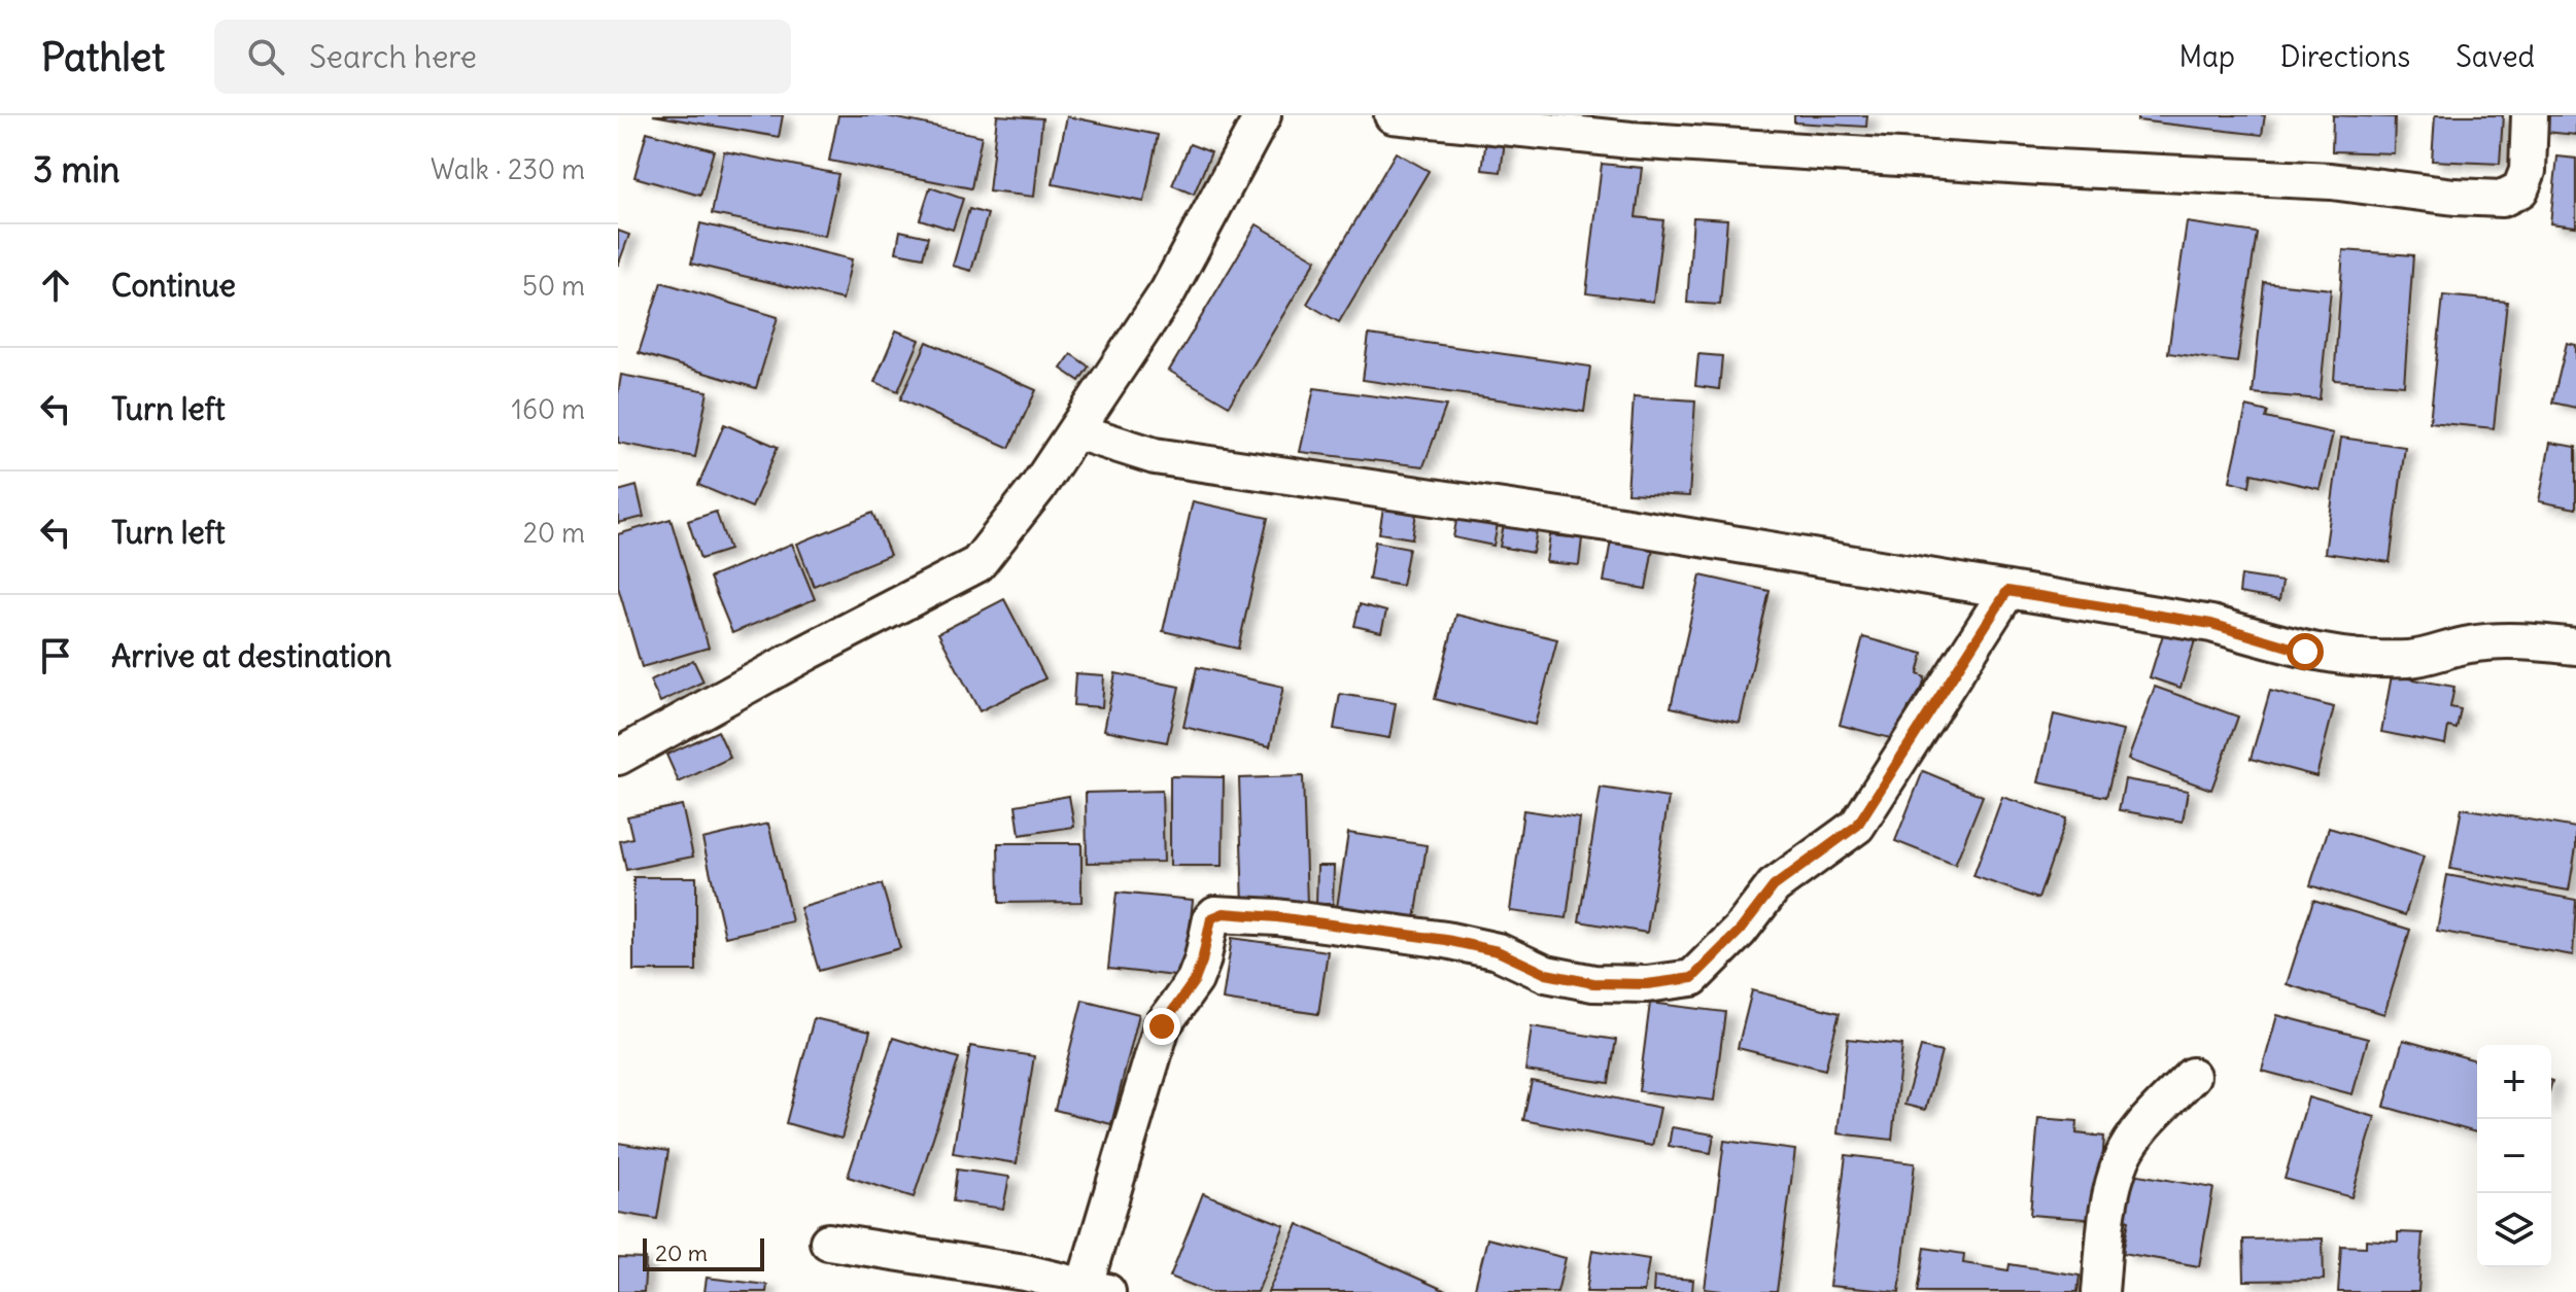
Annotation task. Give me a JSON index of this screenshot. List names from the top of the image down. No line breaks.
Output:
{"scale_bar":"20 m","page":{"header":"Pathlet","search":"Search here","nav":["Map","Directions","Saved"],"heading":["3 min","Walk · 230 m"],"list":[["Continue","50 m"],["Turn left","160 m"],["Turn left","20 m"],"Arrive at destination"],"map_buttons":["+","−"],"scale":"20 m"}}
